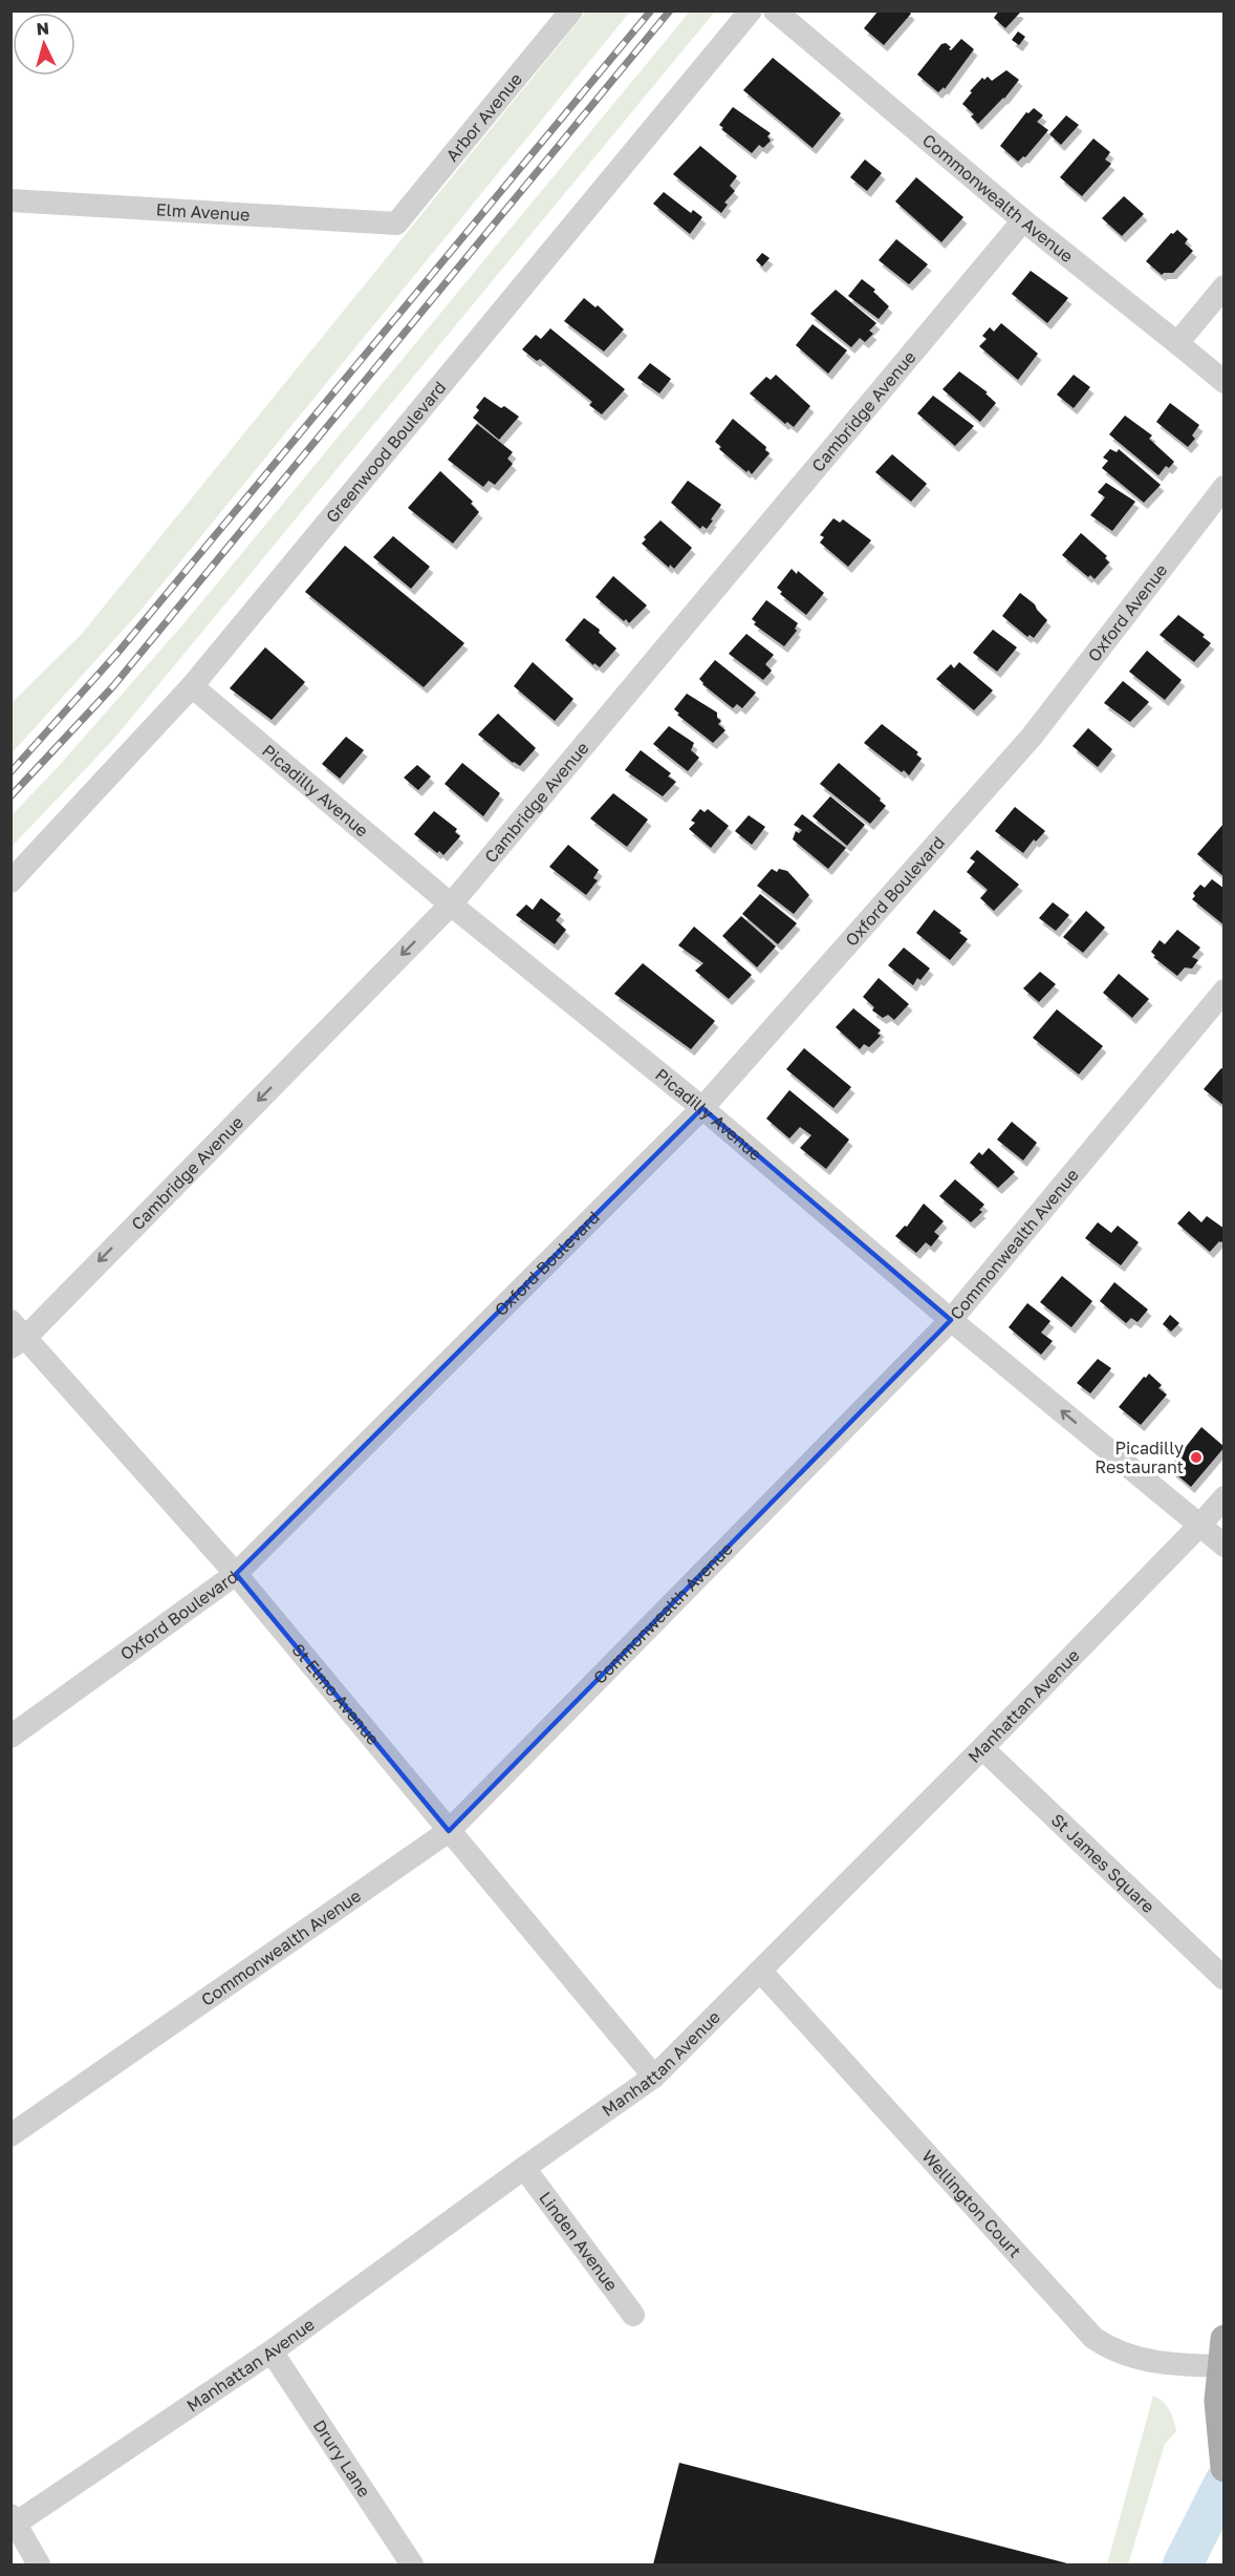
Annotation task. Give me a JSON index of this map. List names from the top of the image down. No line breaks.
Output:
{"streets":{"street":["Arbor Avenue","Commonwealth Avenue","Elm Avenue","Cambridge Avenue","Greenwood Boulevard","Oxford Avenue","Picadilly Avenue","Oxford Boulevard","St Elmo Avenue","Manhattan Avenue","St James Square","Wellington Court","Linden Avenue","Drury Lane"]},"crossings":[["Arbor Avenue","Elm Avenue"],["Commonwealth Avenue","Cambridge Avenue"],["Commonwealth Avenue","Picadilly Avenue"],["Commonwealth Avenue","St Elmo Avenue"],["Cambridge Avenue","Picadilly Avenue"],["Cambridge Avenue","St Elmo Avenue"],["Greenwood Boulevard","Picadilly Avenue"],["Oxford Avenue","Oxford Boulevard"],["Picadilly Avenue","Oxford Boulevard"],["Picadilly Avenue","Manhattan Avenue"],["Oxford Boulevard","St Elmo Avenue"],["St Elmo Avenue","Manhattan Avenue"],["Manhattan Avenue","St James Square"],["Manhattan Avenue","Wellington Court"],["Manhattan Avenue","Linden Avenue"],["Manhattan Avenue","Drury Lane"]],"one_way":["Cambridge Avenue"],"places":["Picadilly Restaurant"],"north":"top"}
